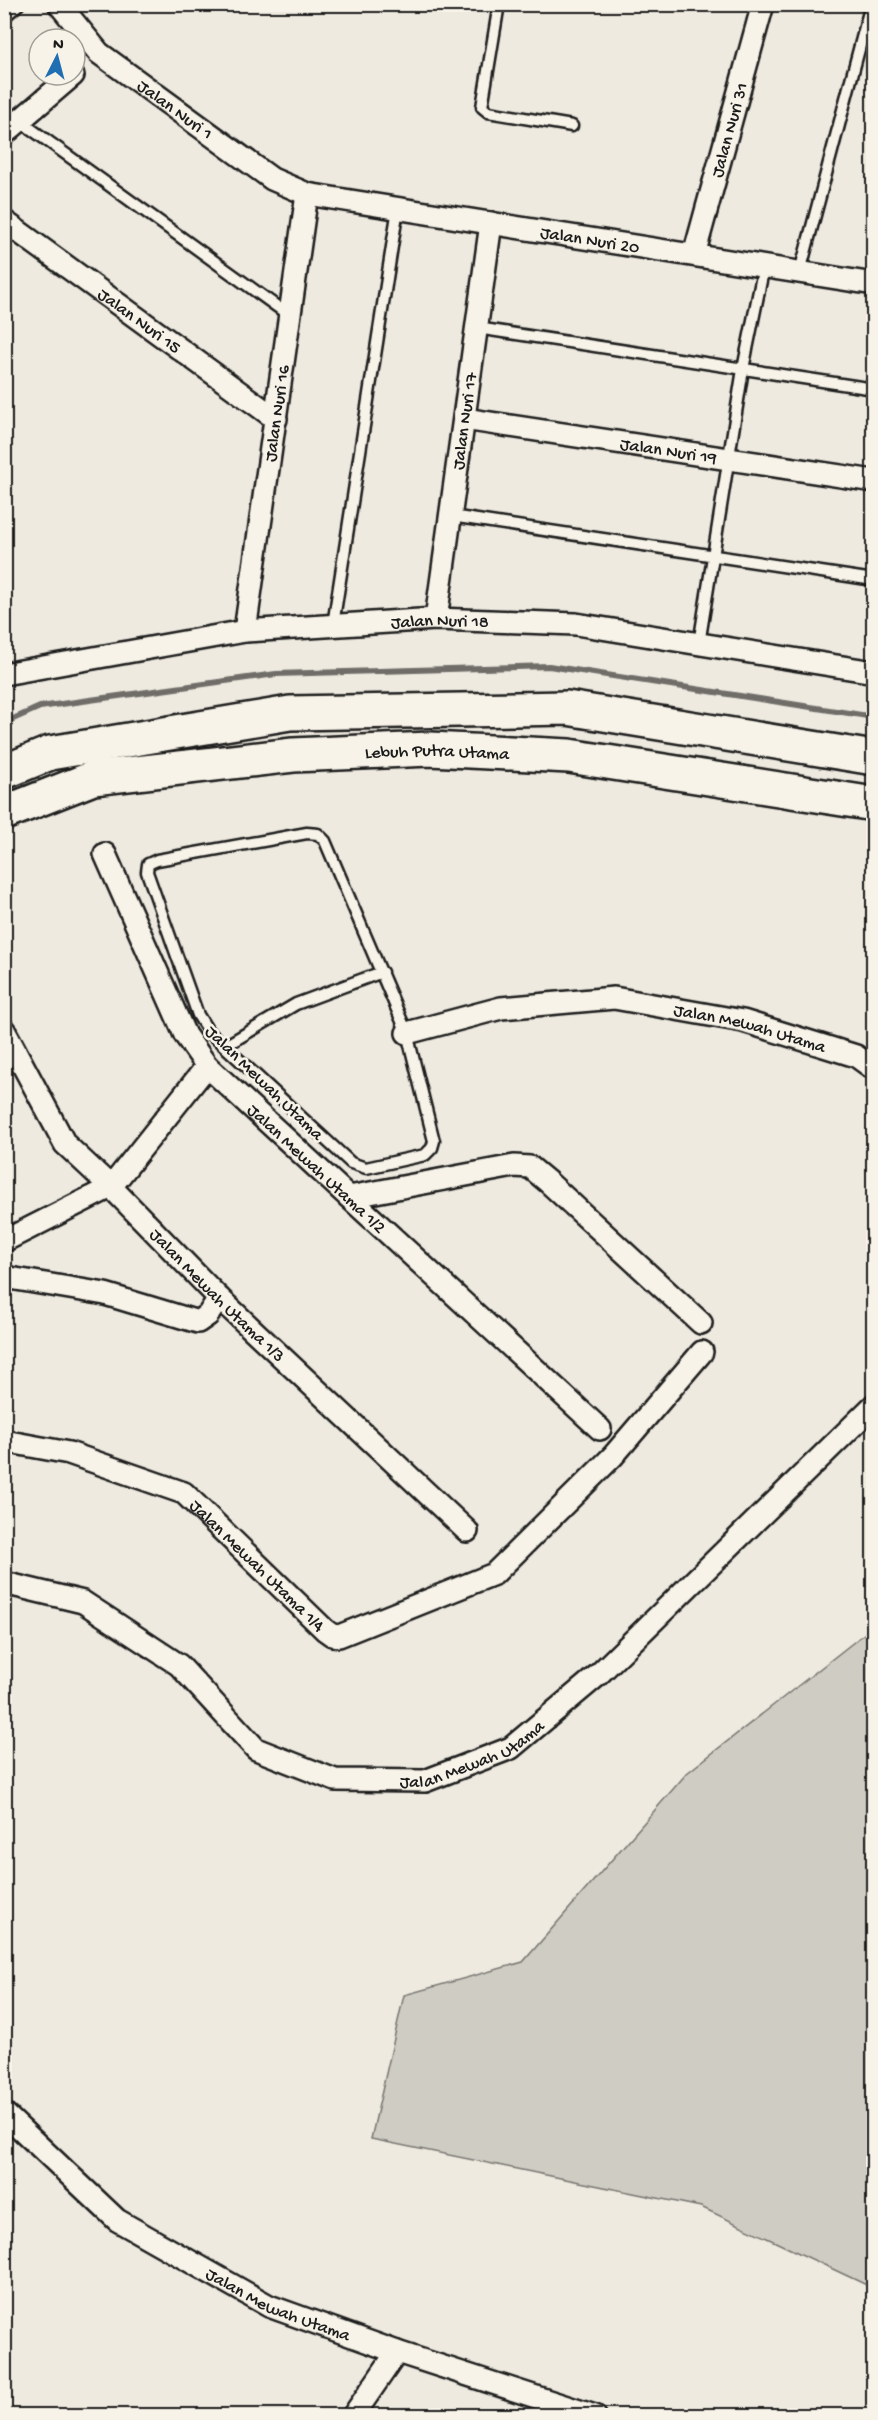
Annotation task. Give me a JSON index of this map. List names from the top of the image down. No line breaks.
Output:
{"streets":{"main road":["Lebuh Putra Utama"],"street":["Jalan Nuri 1","Jalan Nuri 31","Jalan Nuri 20","Jalan Nuri 15","Jalan Nuri 16","Jalan Nuri 17","Jalan Nuri 19","Jalan Nuri 18","Jalan Mewah Utama","Jalan Mewah Utama 1/2","Jalan Mewah Utama 1/3","Jalan Mewah Utama 1/4"]},"crossings":[["Jalan Nuri 1","Jalan Nuri 20"],["Jalan Nuri 1","Jalan Nuri 16"],["Jalan Nuri 31","Jalan Nuri 20"],["Jalan Nuri 20","Jalan Nuri 16"],["Jalan Nuri 20","Jalan Nuri 17"],["Jalan Nuri 15","Jalan Nuri 16"],["Jalan Nuri 16","Jalan Nuri 18"],["Jalan Nuri 17","Jalan Nuri 19"],["Jalan Nuri 17","Jalan Nuri 18"]],"north":"top"}
